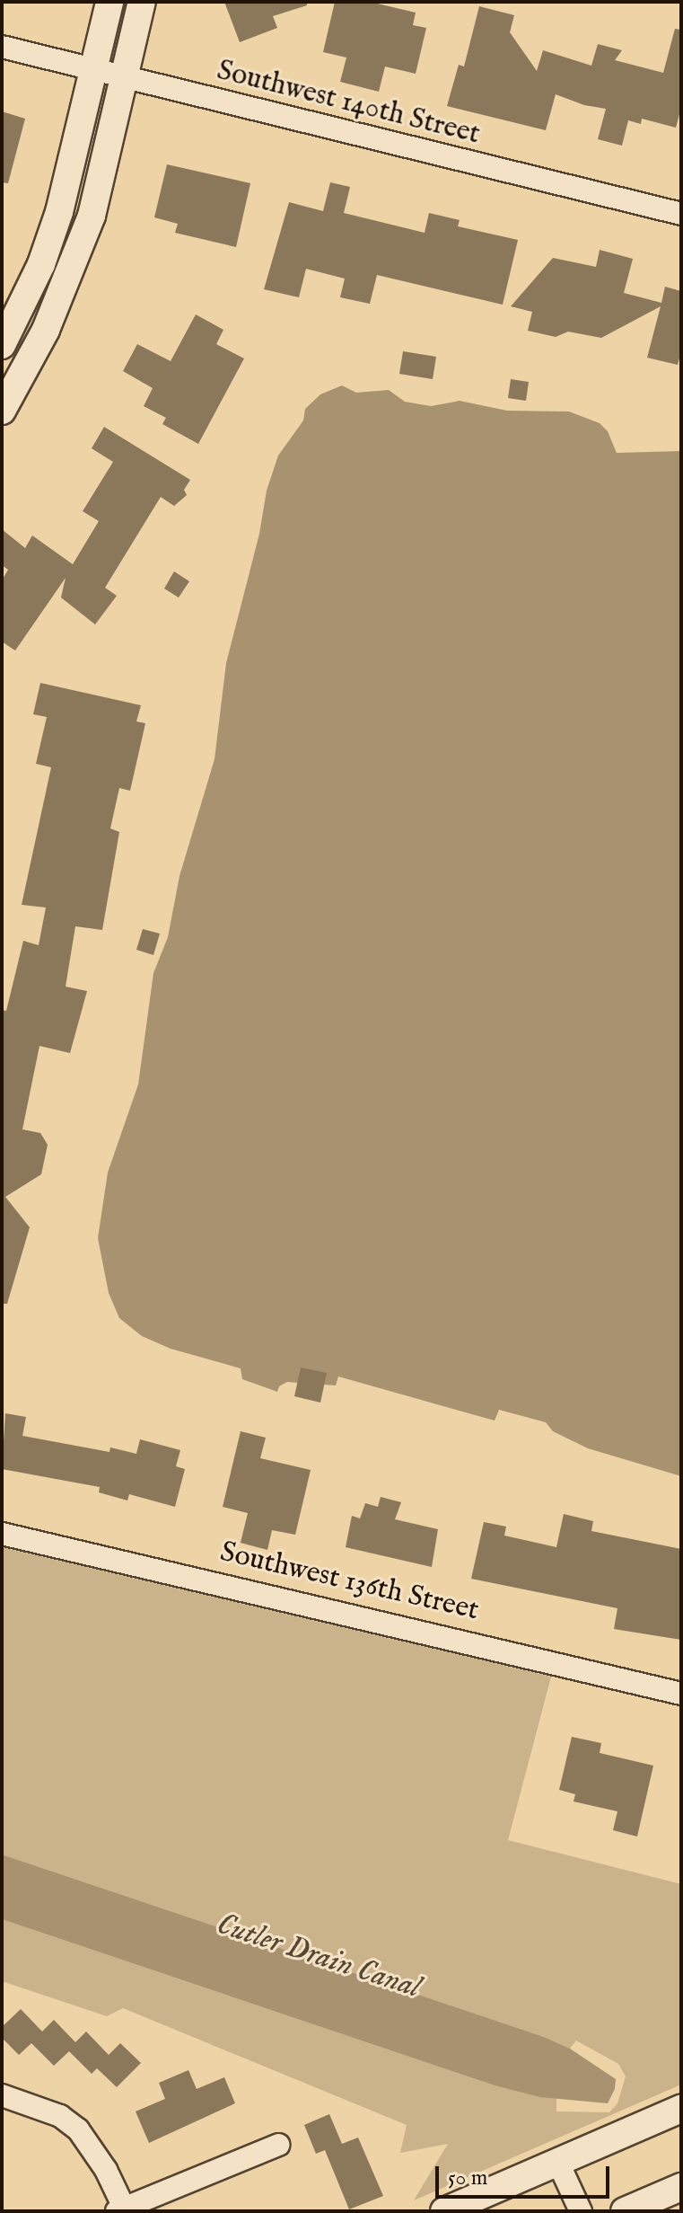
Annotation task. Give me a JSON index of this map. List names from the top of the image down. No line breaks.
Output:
{"streets":{"street":["Southwest 140th Street","Southwest 136th Street"]},"water":["Cutler Drain Canal"],"scale_bar":"50 m"}
